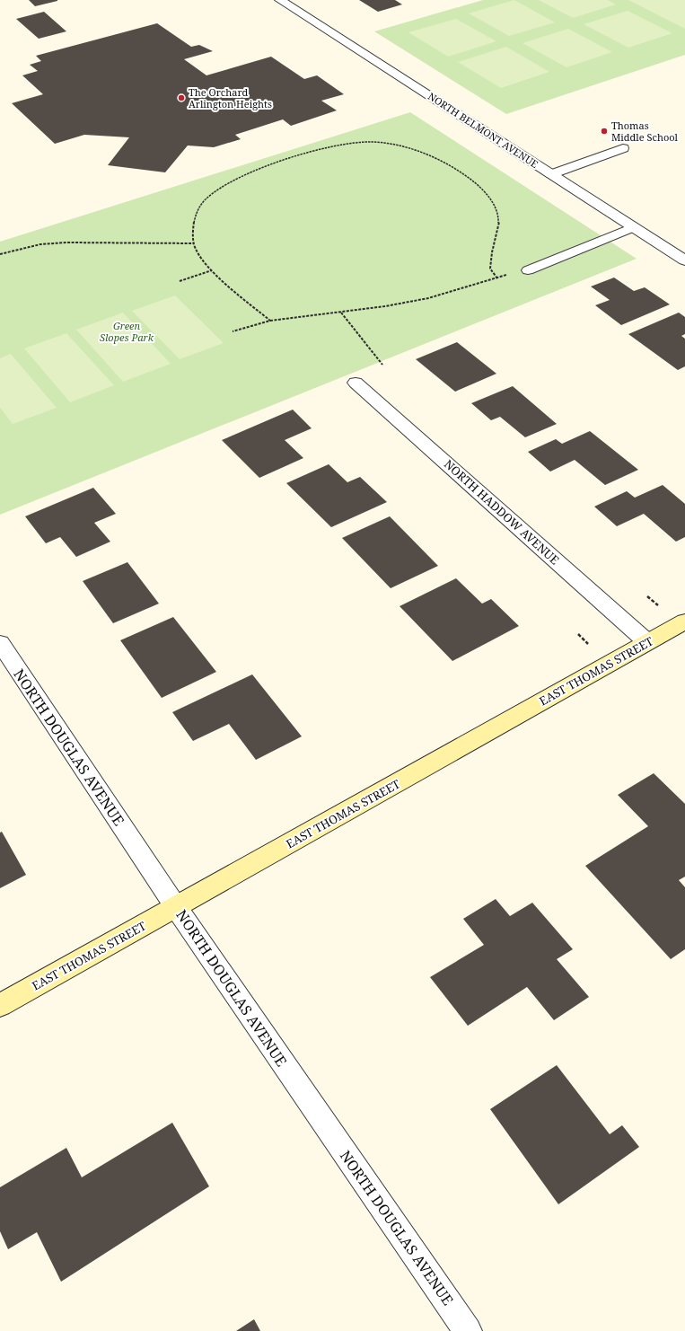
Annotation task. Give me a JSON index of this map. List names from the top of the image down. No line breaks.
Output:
{"streets":{"street":["NORTH BELMONT AVENUE","NORTH HADDOW AVENUE","EAST THOMAS STREET","NORTH DOUGLAS AVENUE"]},"crossings":[["NORTH HADDOW AVENUE","EAST THOMAS STREET"],["EAST THOMAS STREET","NORTH DOUGLAS AVENUE"]],"parks":["Green Slopes Park"],"places":["The Orchard Arlington Heights","Thomas Middle School"]}
